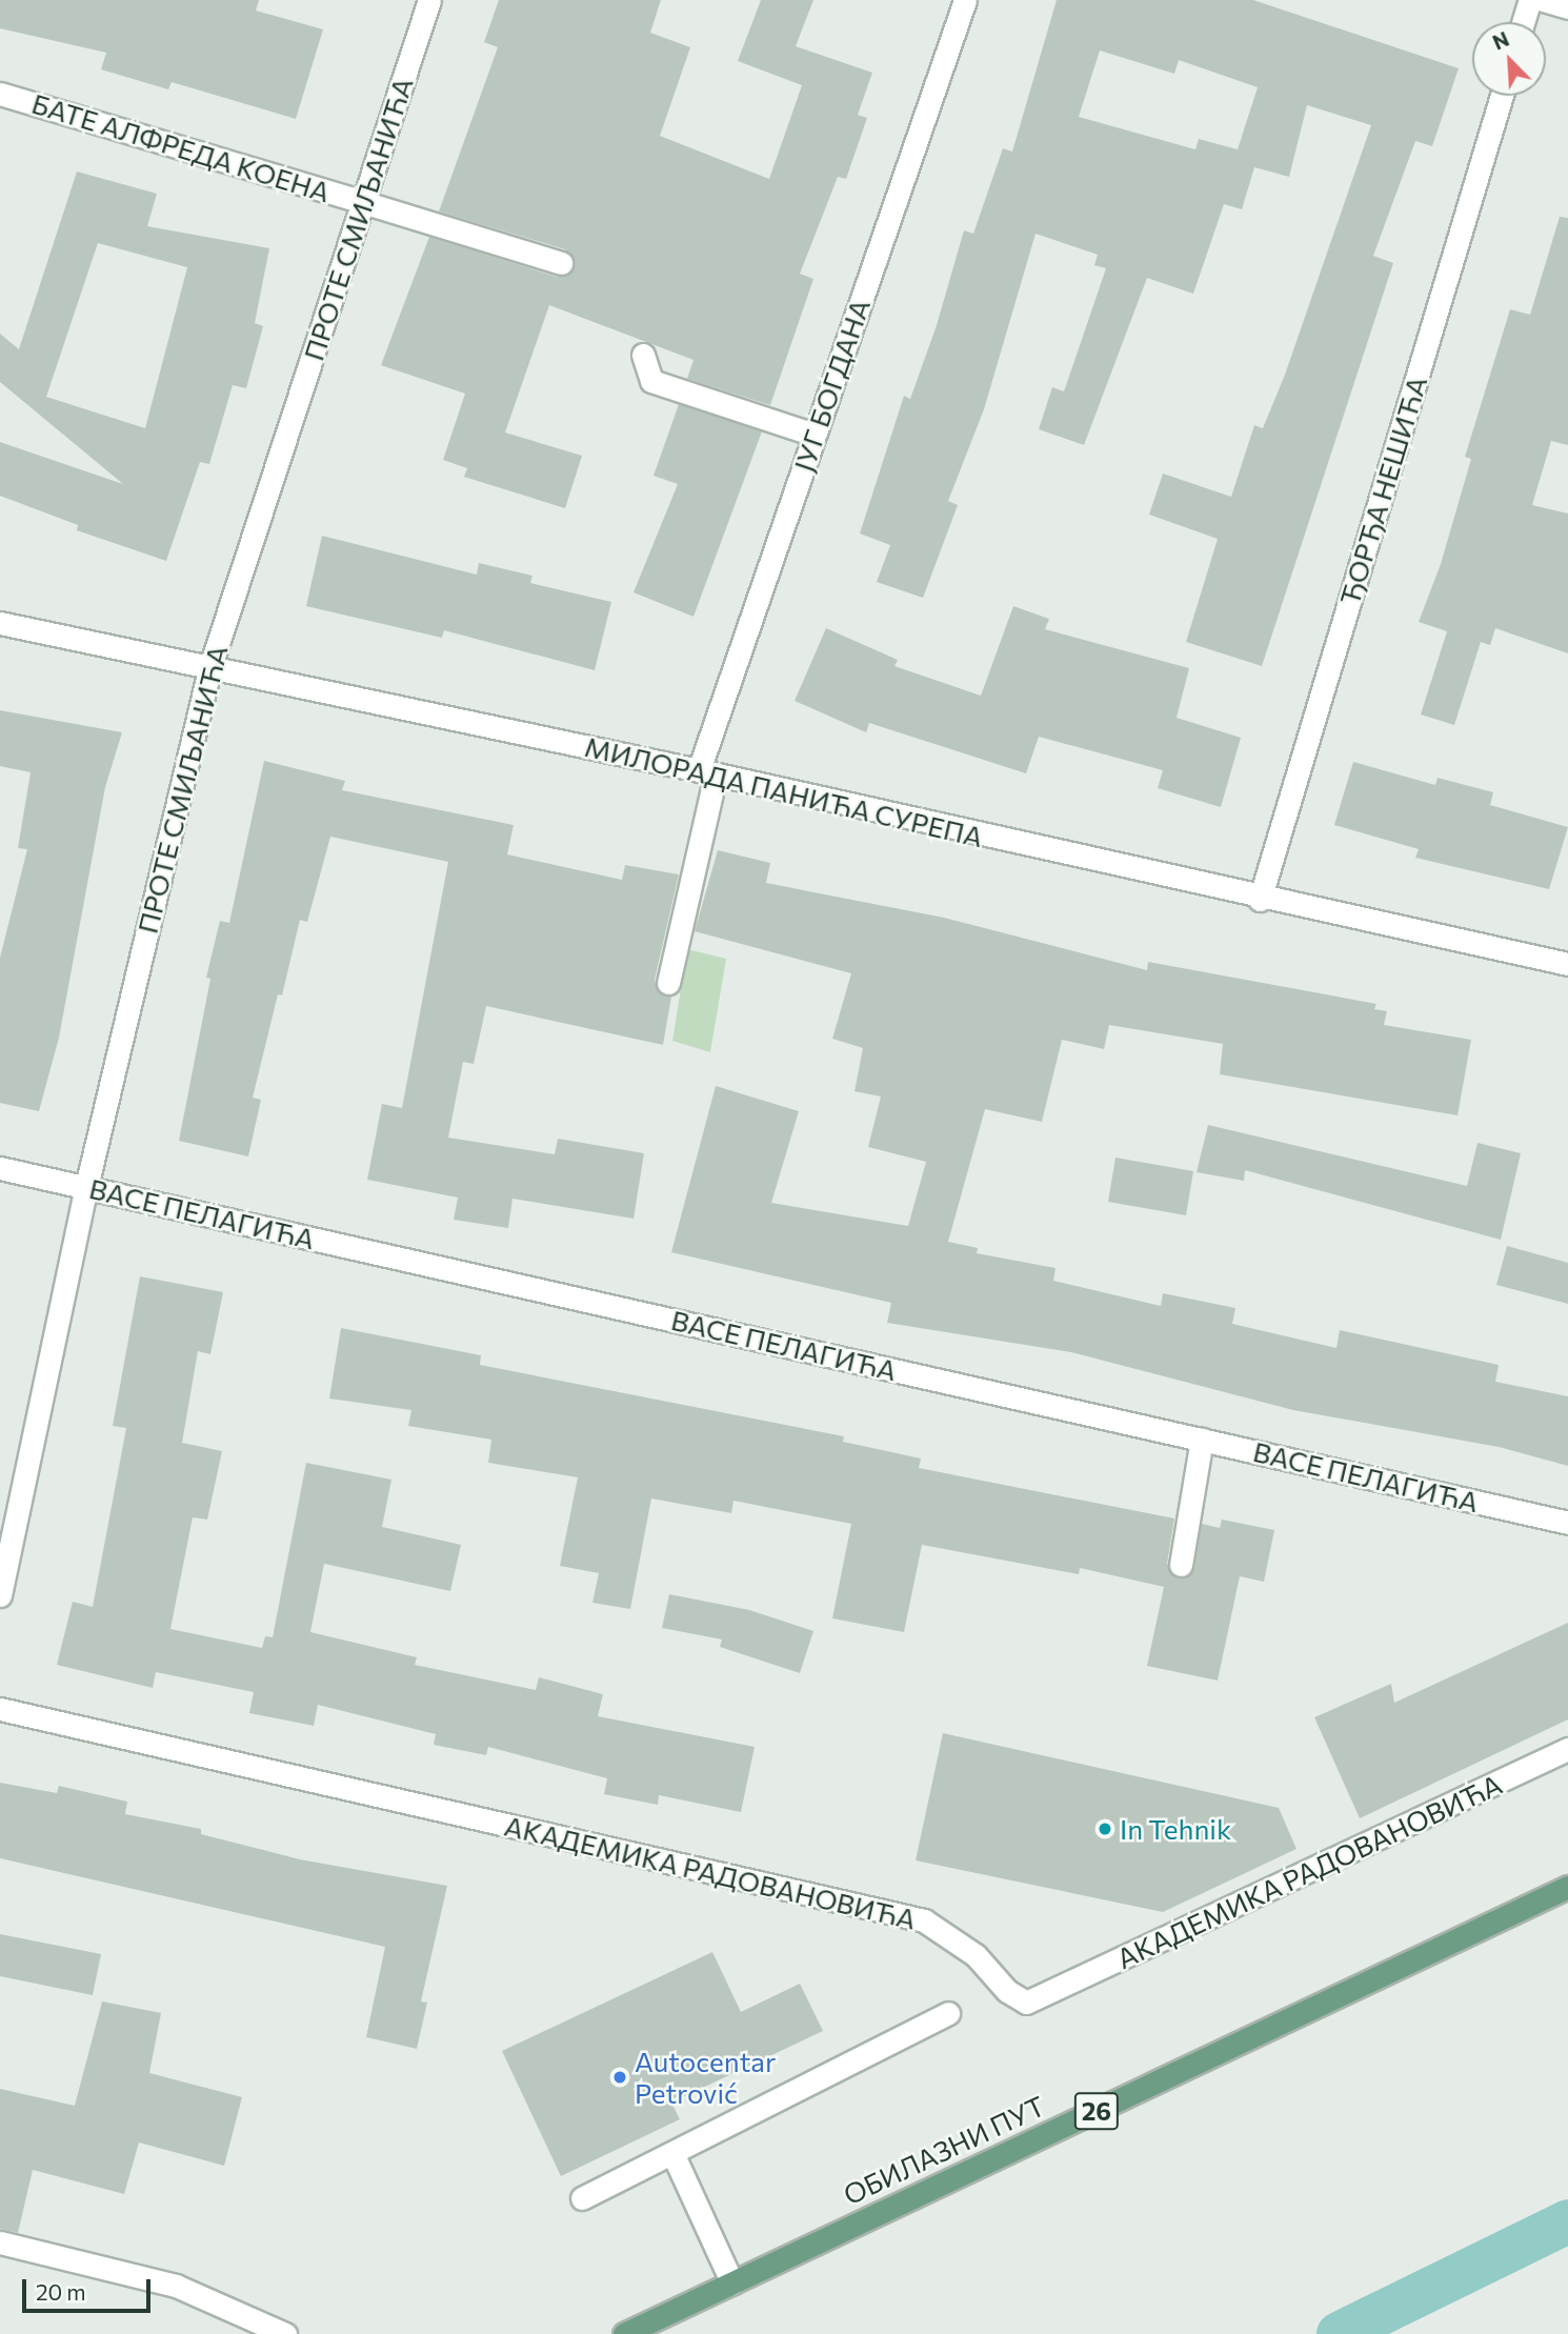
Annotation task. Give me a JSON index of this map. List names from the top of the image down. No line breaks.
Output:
{"streets":{"main road":["26","ОБИЛАЗНИ ПУТ"],"street":["БАТЕ АЛФРЕДА КОЕНА","ПРОТЕ СМИЉАНИЋА","ЈУГ БОГДАНА","ЂОРЂА НЕШИЋА","МИЛОРАДА ПАНИЋА СУРЕПА","ВАСЕ ПЕЛАГИЋА","АКАДЕМИКА РАДОВАНОВИЋА"]},"crossings":[["БАТЕ АЛФРЕДА КОЕНА","ПРОТЕ СМИЉАНИЋА"],["ПРОТЕ СМИЉАНИЋА","МИЛОРАДА ПАНИЋА СУРЕПА"],["ПРОТЕ СМИЉАНИЋА","ВАСЕ ПЕЛАГИЋА"],["ЈУГ БОГДАНА","МИЛОРАДА ПАНИЋА СУРЕПА"],["ЂОРЂА НЕШИЋА","МИЛОРАДА ПАНИЋА СУРЕПА"]],"places":["In Tehnik","Autocentar Petrović"],"scale_bar":"20 m","north":"top left"}
